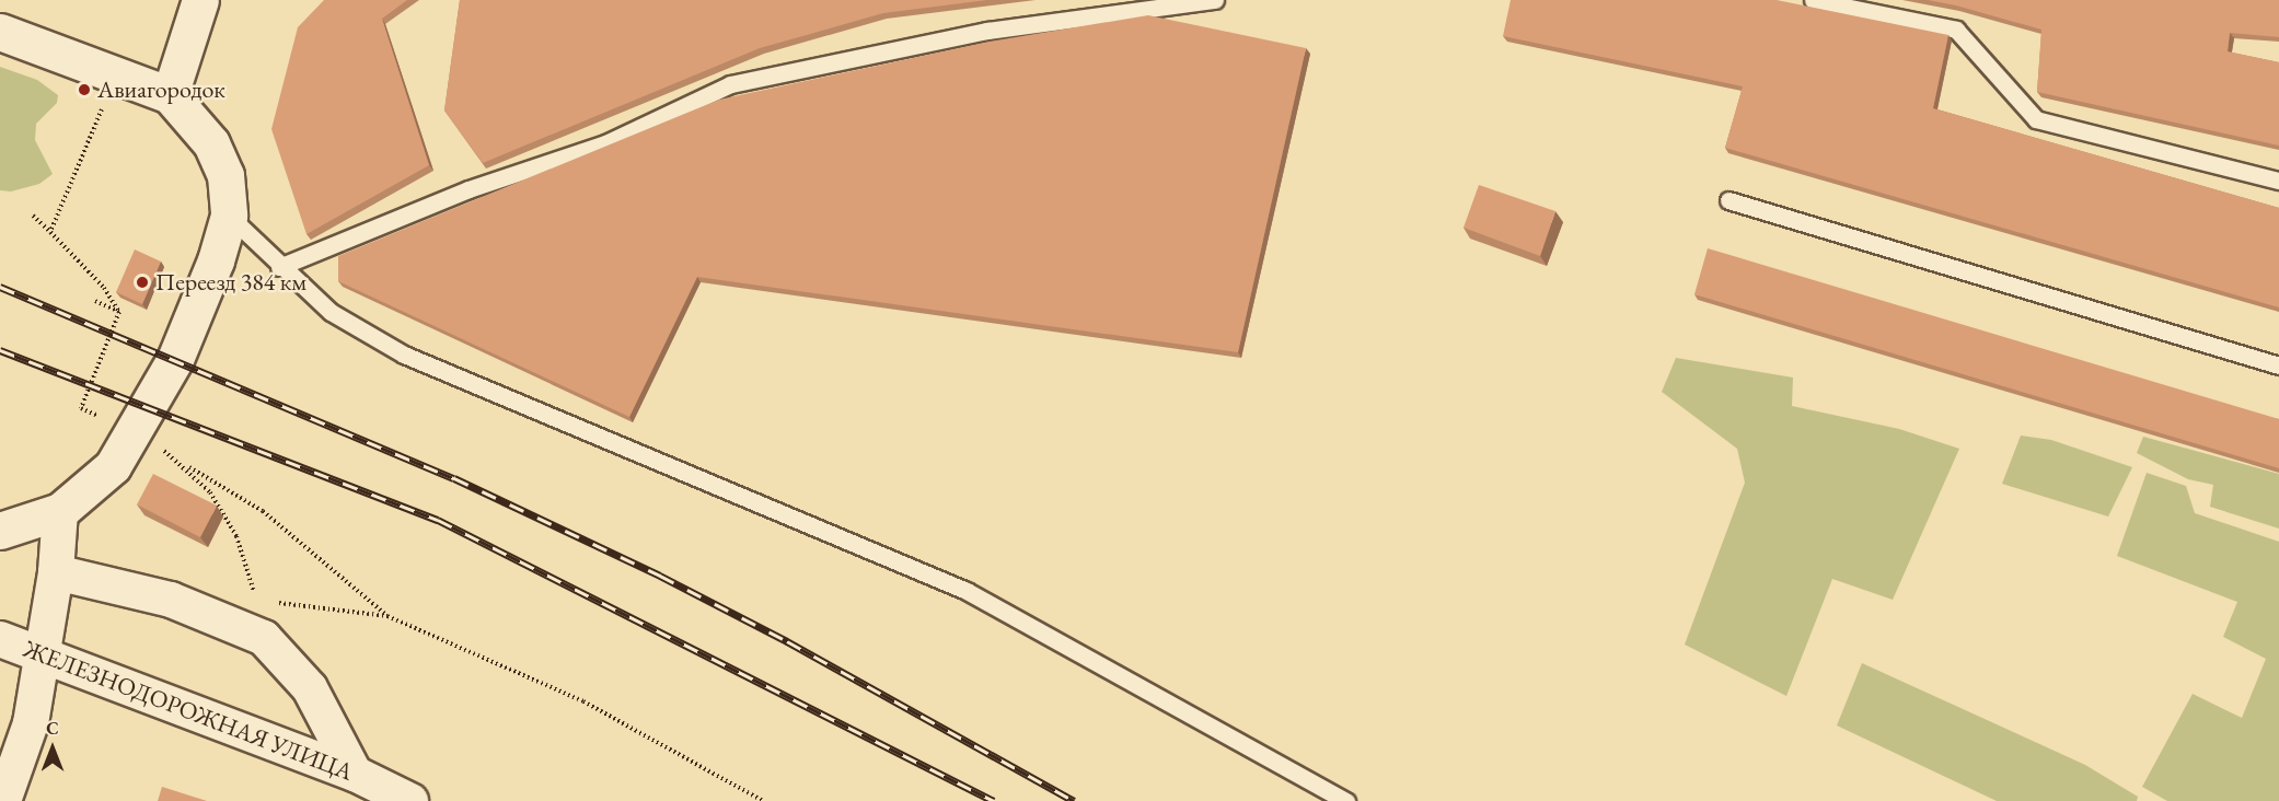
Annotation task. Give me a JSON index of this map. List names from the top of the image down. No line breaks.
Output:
{"streets":{"street":["ЖЕЛЕЗНОДОРОЖНАЯ УЛИЦА"]},"places":["Авиагородок","Переезд 384 км"],"north":"top"}
